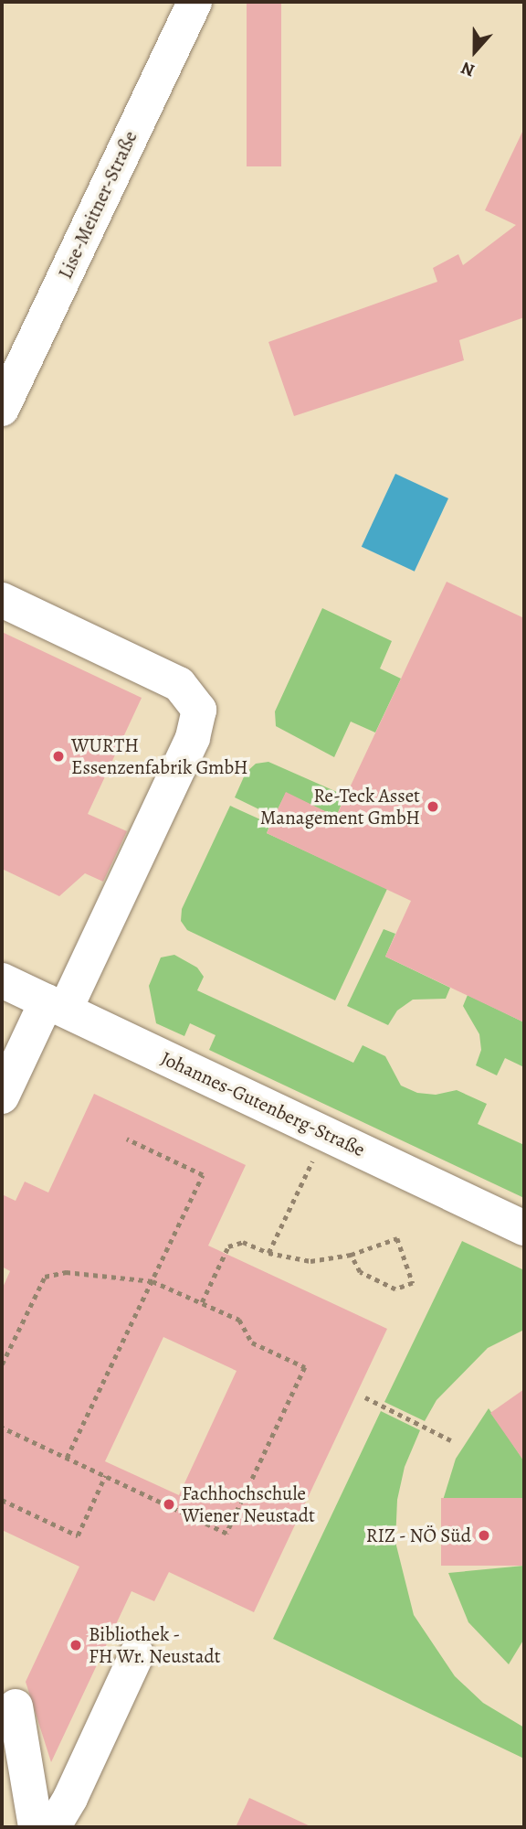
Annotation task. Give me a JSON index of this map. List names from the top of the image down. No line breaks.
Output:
{"streets":{"street":["Lise-Meitner-Straße","Johannes-Gutenberg-Straße"]},"places":["WURTH Essenzenfabrik GmbH","Re-Teck Asset Management GmbH","Fachhochschule Wiener Neustadt","RIZ - NÖ Süd","Bibliothek - FH Wr. Neustadt"],"north":"bottom"}
